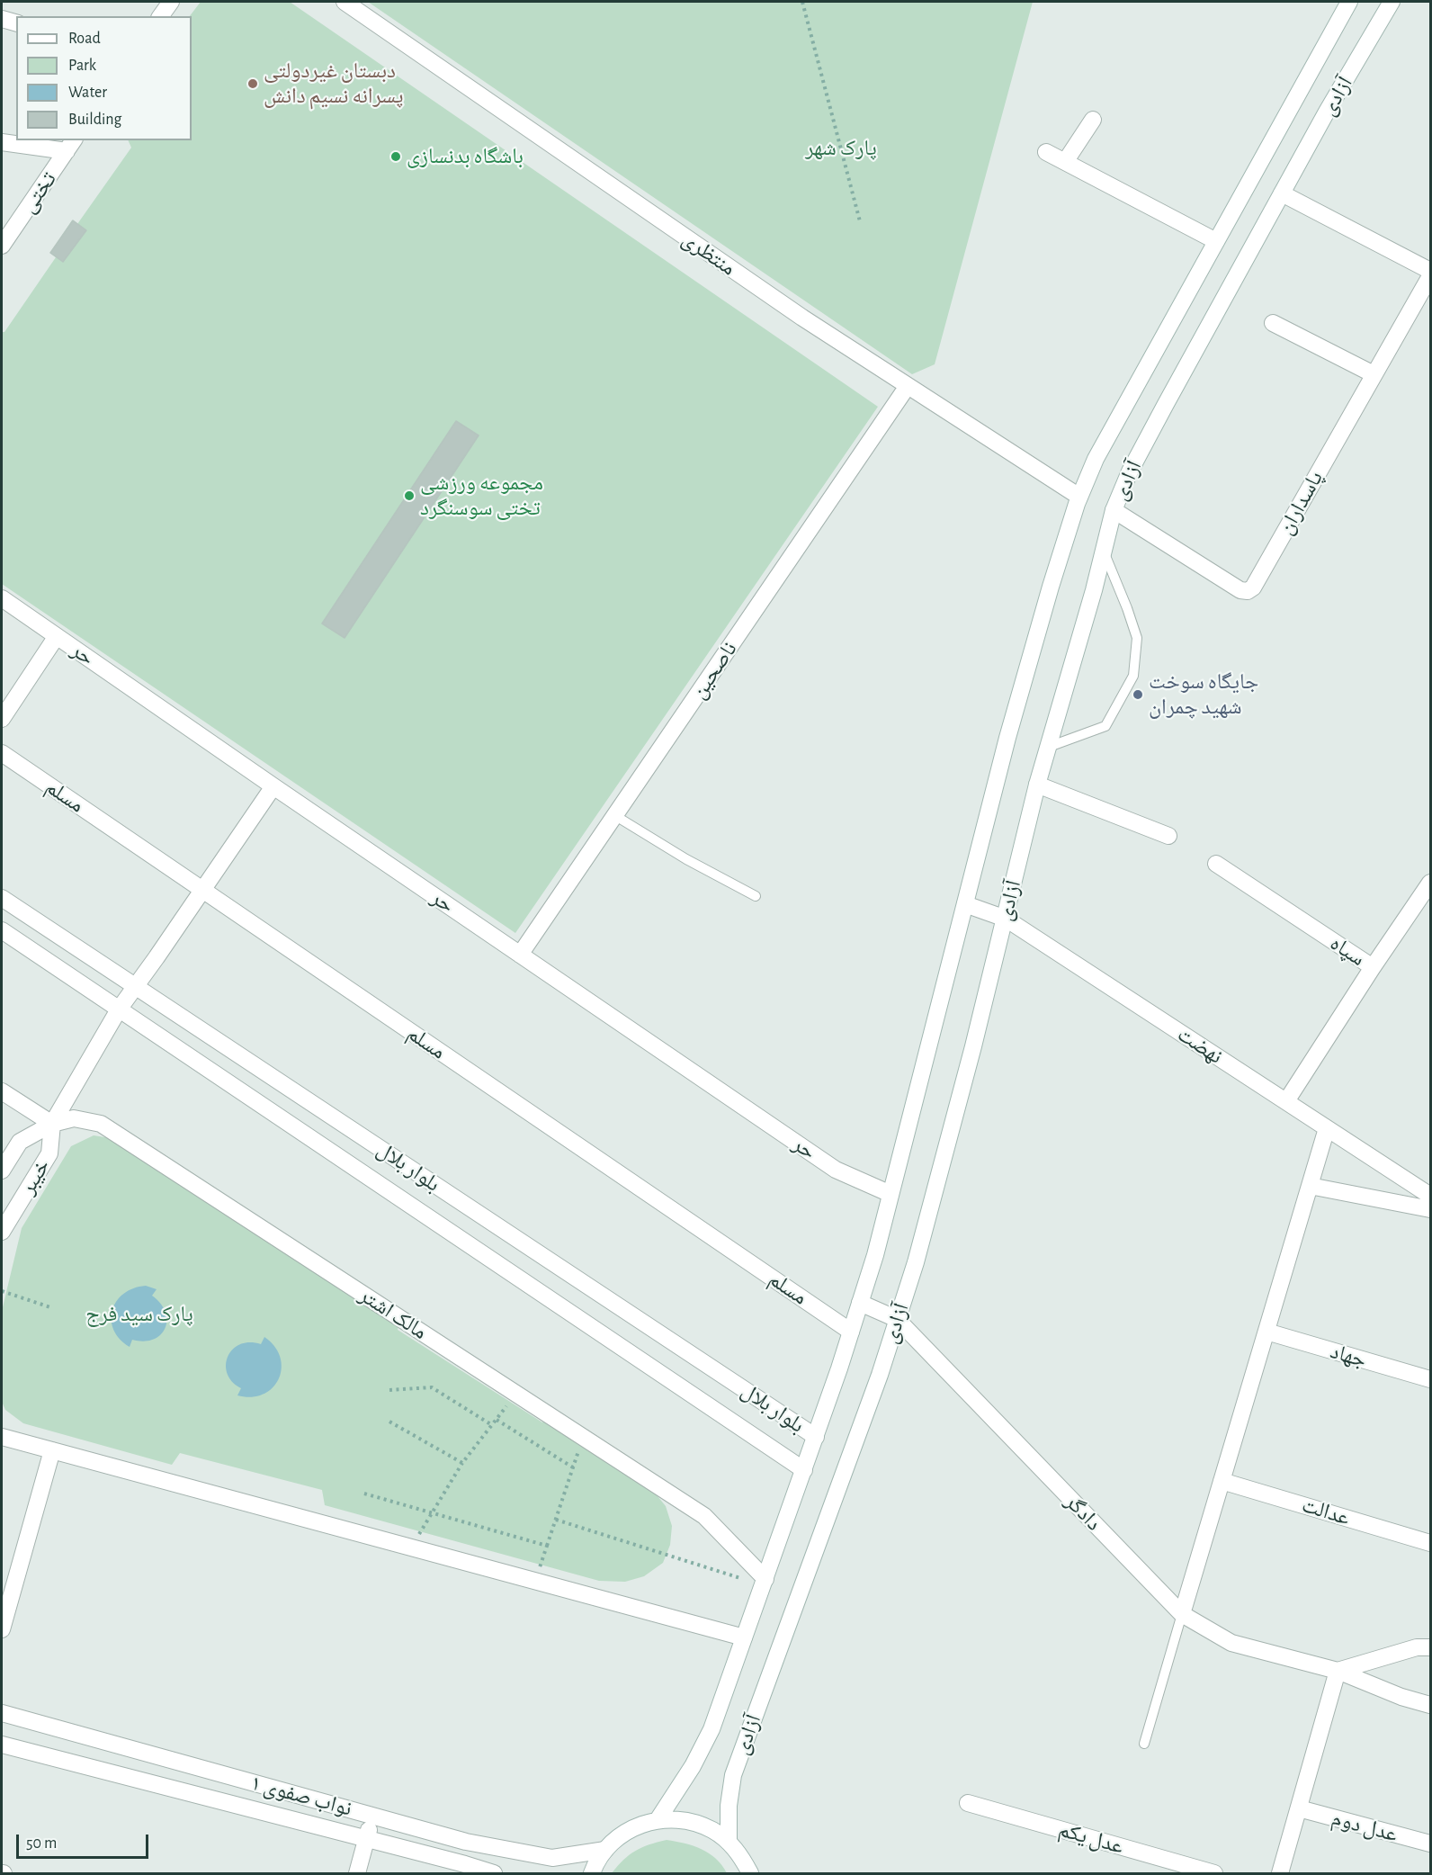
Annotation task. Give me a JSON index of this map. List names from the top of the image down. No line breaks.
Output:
{"streets":{"street":["آزادی","تختی","منتظری","پاسداران","حر","ناصحین","مسلم","سپاه","نهضت","بلوار بلال","خیبر","مالک اشتر","جهاد","عدالت","دادگر","نواب صفوی ۱","عدل دوم","عدل یکم"]},"crossings":[["آزادی","منتظری"],["آزادی","پاسداران"],["آزادی","حر"],["آزادی","مسلم"],["آزادی","نهضت"],["آزادی","بلوار بلال"],["آزادی","مالک اشتر"],["آزادی","دادگر"],["منتظری","ناصحین"],["حر","ناصحین"],["سپاه","نهضت"],["خیبر","مالک اشتر"]],"parks":["پارک شهر","پارک سید فرج"],"places":["دبستان غیردولتی پسرانه نسیم دانش","باشگاه بدنسازی","مجموعه ورزشی تختی سوسنگرد","جایگاه سوخت شهید چمران"],"legend":["Road","Park","Water","Building"],"scale_bar":"50 m"}
